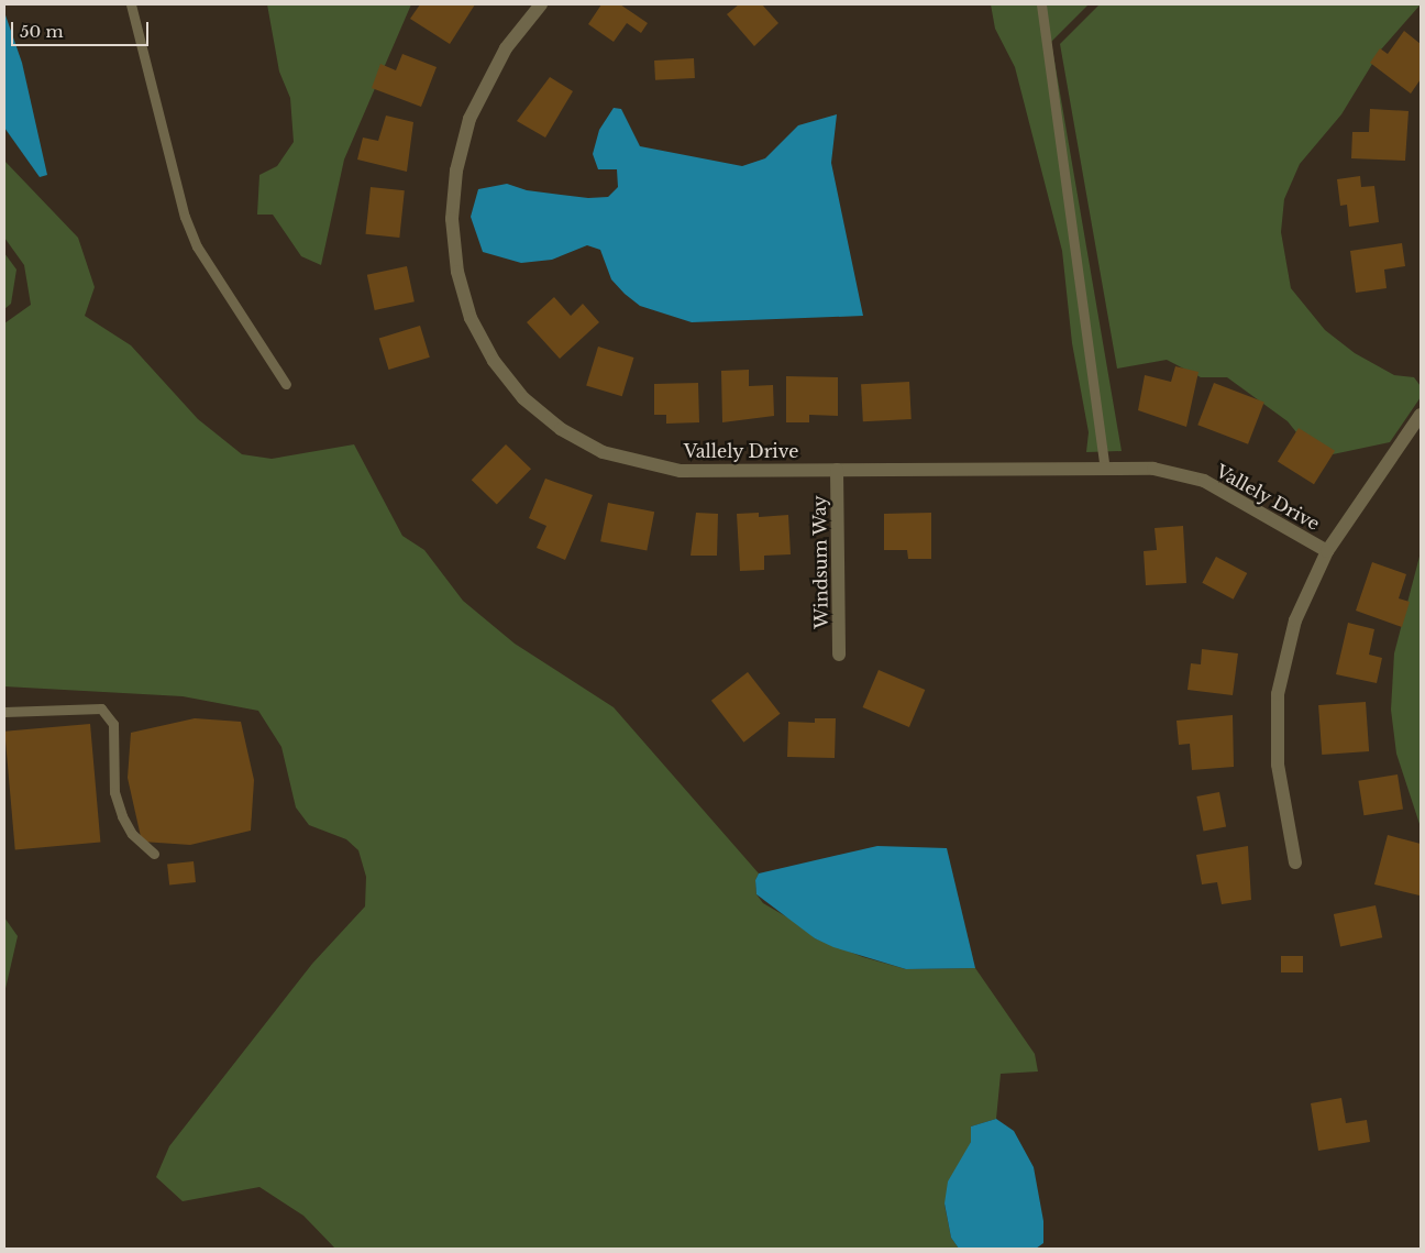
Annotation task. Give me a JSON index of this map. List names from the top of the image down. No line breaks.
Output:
{"streets":{"street":["Vallely Drive","Windsum Way"]},"crossings":[["Vallely Drive","Windsum Way"]],"scale_bar":"50 m"}
